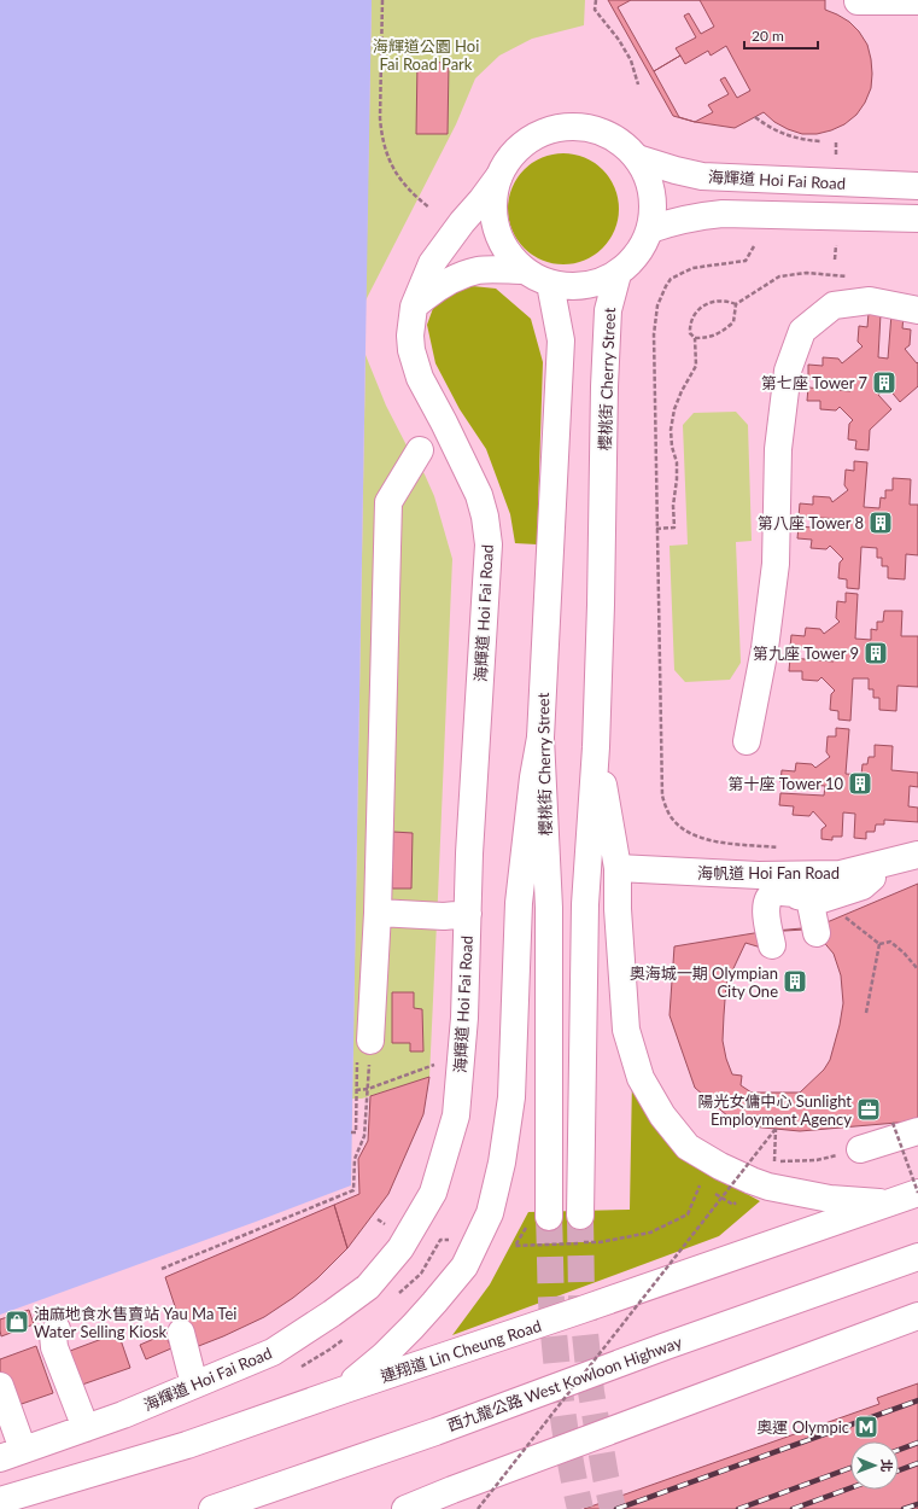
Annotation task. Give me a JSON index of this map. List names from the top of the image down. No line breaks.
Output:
{"streets":{"main road":["海輝道 Hoi Fai Road","櫻桃街 Cherry Street","海帆道 Hoi Fan Road","連翔道 Lin Cheung Road","西九龍公路 West Kowloon Highway"]},"crossings":[["海輝道 Hoi Fai Road","櫻桃街 Cherry Street"],["櫻桃街 Cherry Street","海帆道 Hoi Fan Road"],["櫻桃街 Cherry Street","連翔道 Lin Cheung Road"]],"parks":["海輝道公園 Hoi Fai Road Park"],"places":{"building":["第七座 Tower 7","第八座 Tower 8","第九座 Tower 9","第十座 Tower 10","奧海城一期 Olympian City One"],"office":["陽光女傭中心 Sunlight Employment Agency"],"shop":["油麻地食水售賣站 Yau Ma Tei Water Selling Kiosk"],"metro station":["奧運 Olympic"]},"scale_bar":"20 m","north":"right"}
